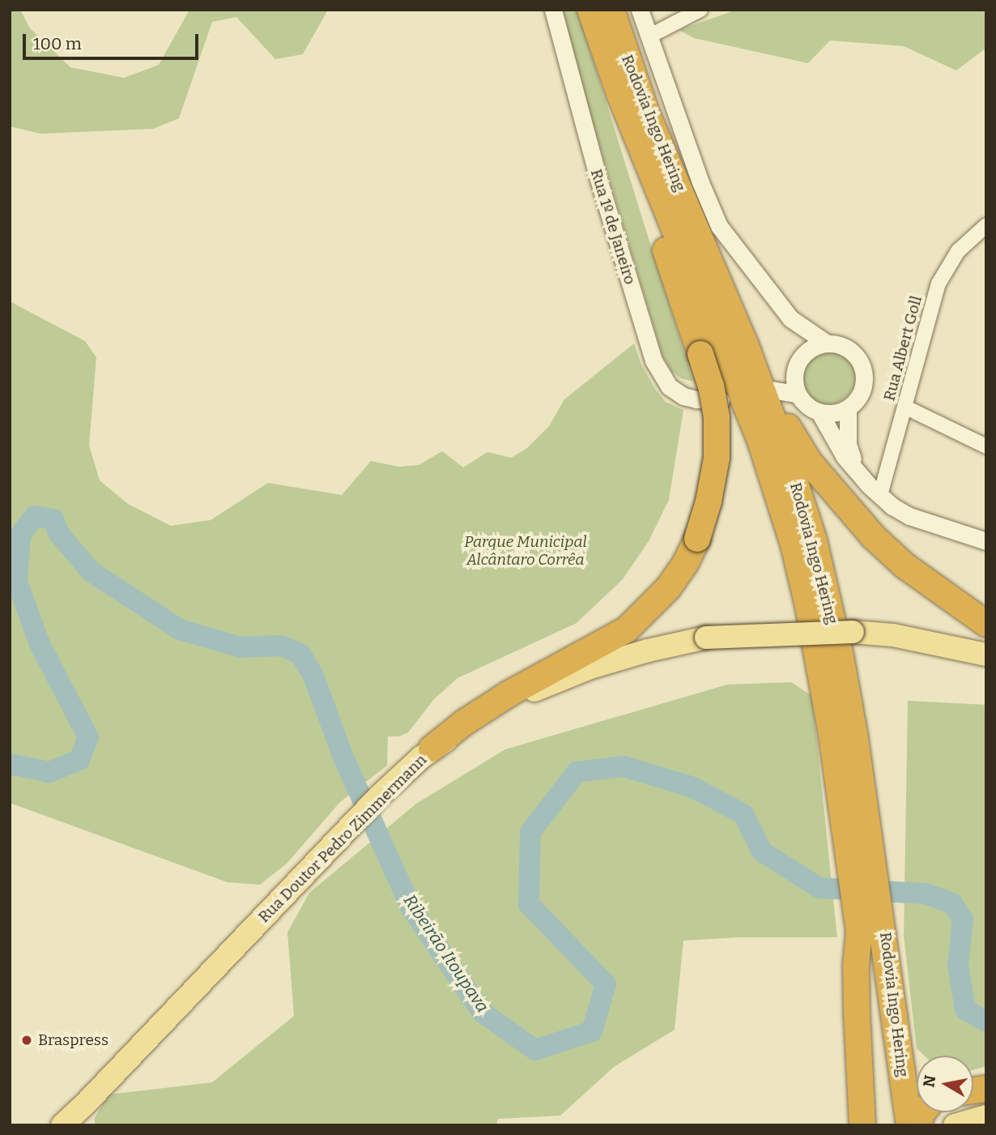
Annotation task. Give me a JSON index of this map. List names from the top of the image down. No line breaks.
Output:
{"streets":{"highway":["Rodovia Ingo Hering"],"main road":["Rua Doutor Pedro Zimmermann"],"street":["Rua 1º de Janeiro","Rua Albert Goll"]},"water":["Ribeirão Itoupava"],"parks":["Parque Municipal Alcântaro Corrêa"],"places":["Braspress"],"scale_bar":"100 m","north":"left"}
